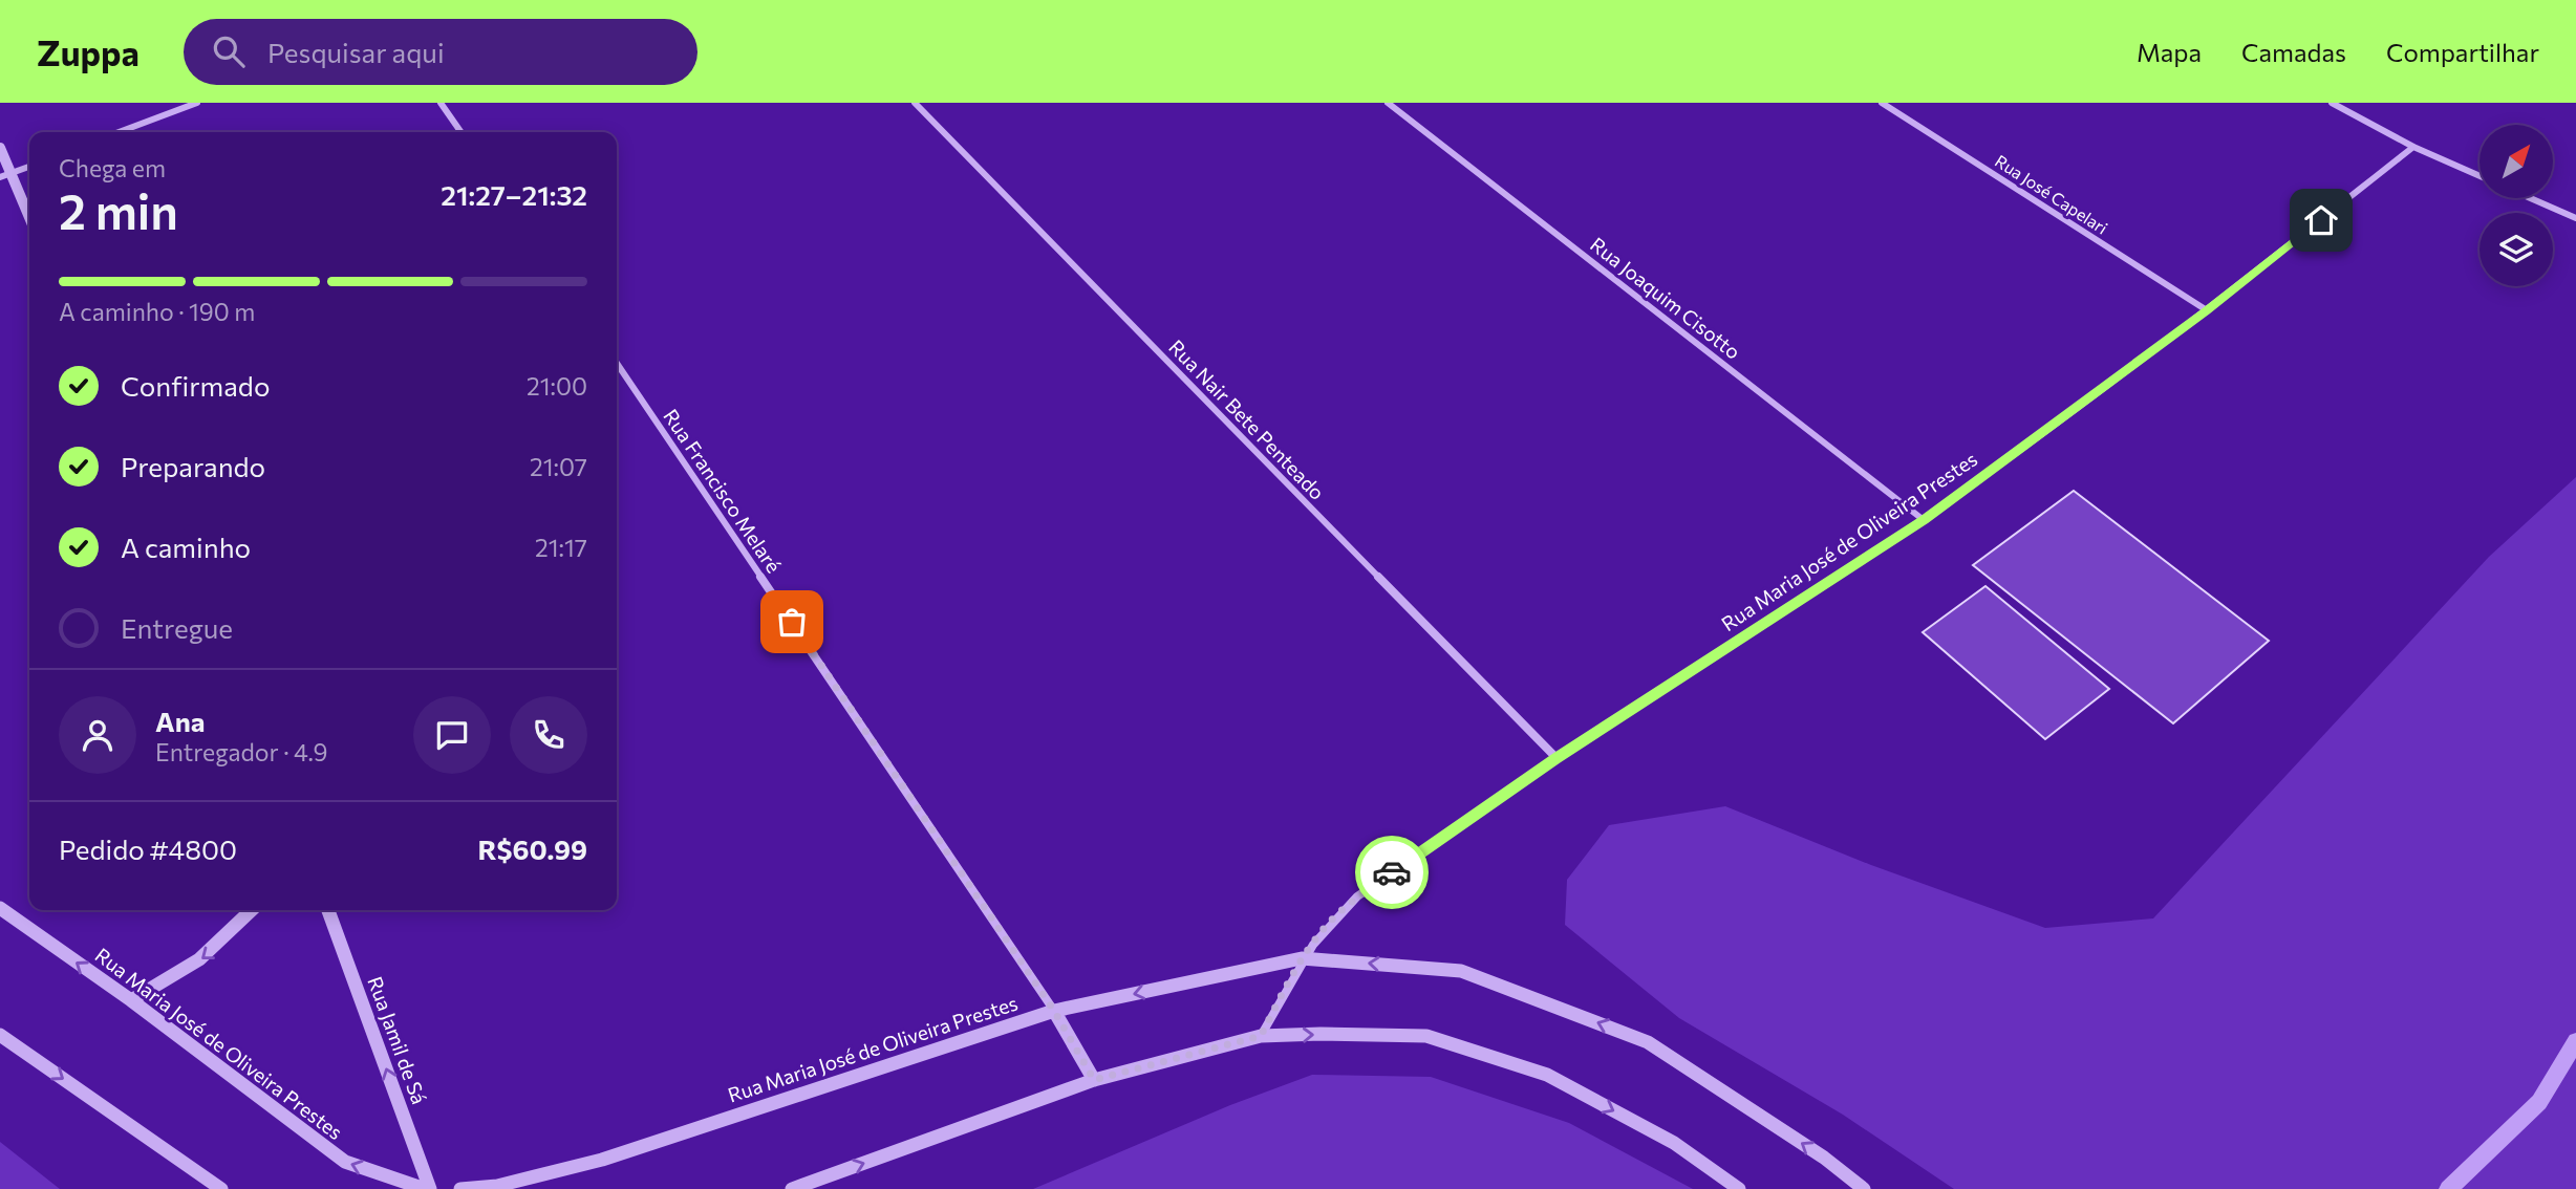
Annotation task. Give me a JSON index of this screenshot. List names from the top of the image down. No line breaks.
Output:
{"streets":{"street":["Rua José Capelari","Rua Joaquim Cisotto","Rua Nair Bete Penteado","Rua Francisco Melaré","Rua Maria José de Oliveira Prestes","Rua Jamil de Sá"]},"crossings":[["Rua José Capelari","Rua Maria José de Oliveira Prestes"],["Rua Joaquim Cisotto","Rua Maria José de Oliveira Prestes"],["Rua Nair Bete Penteado","Rua Maria José de Oliveira Prestes"],["Rua Francisco Melaré","Rua Maria José de Oliveira Prestes"]],"one_way":["Rua Jamil de Sá"],"north":"top right","page":{"header":"Zuppa","search":"Pesquisar aqui","nav":["Mapa","Camadas","Compartilhar"],"heading":["2 min","Chega em","21:27–21:32"],"panel":["Ana","Entregador · 4.9","Pedido #4800","R$60.99"],"bar":"A caminho · 190 m","list":[["Confirmado","21:00"],["Preparando","21:07"],["A caminho","21:17"],"Entregue"]}}
